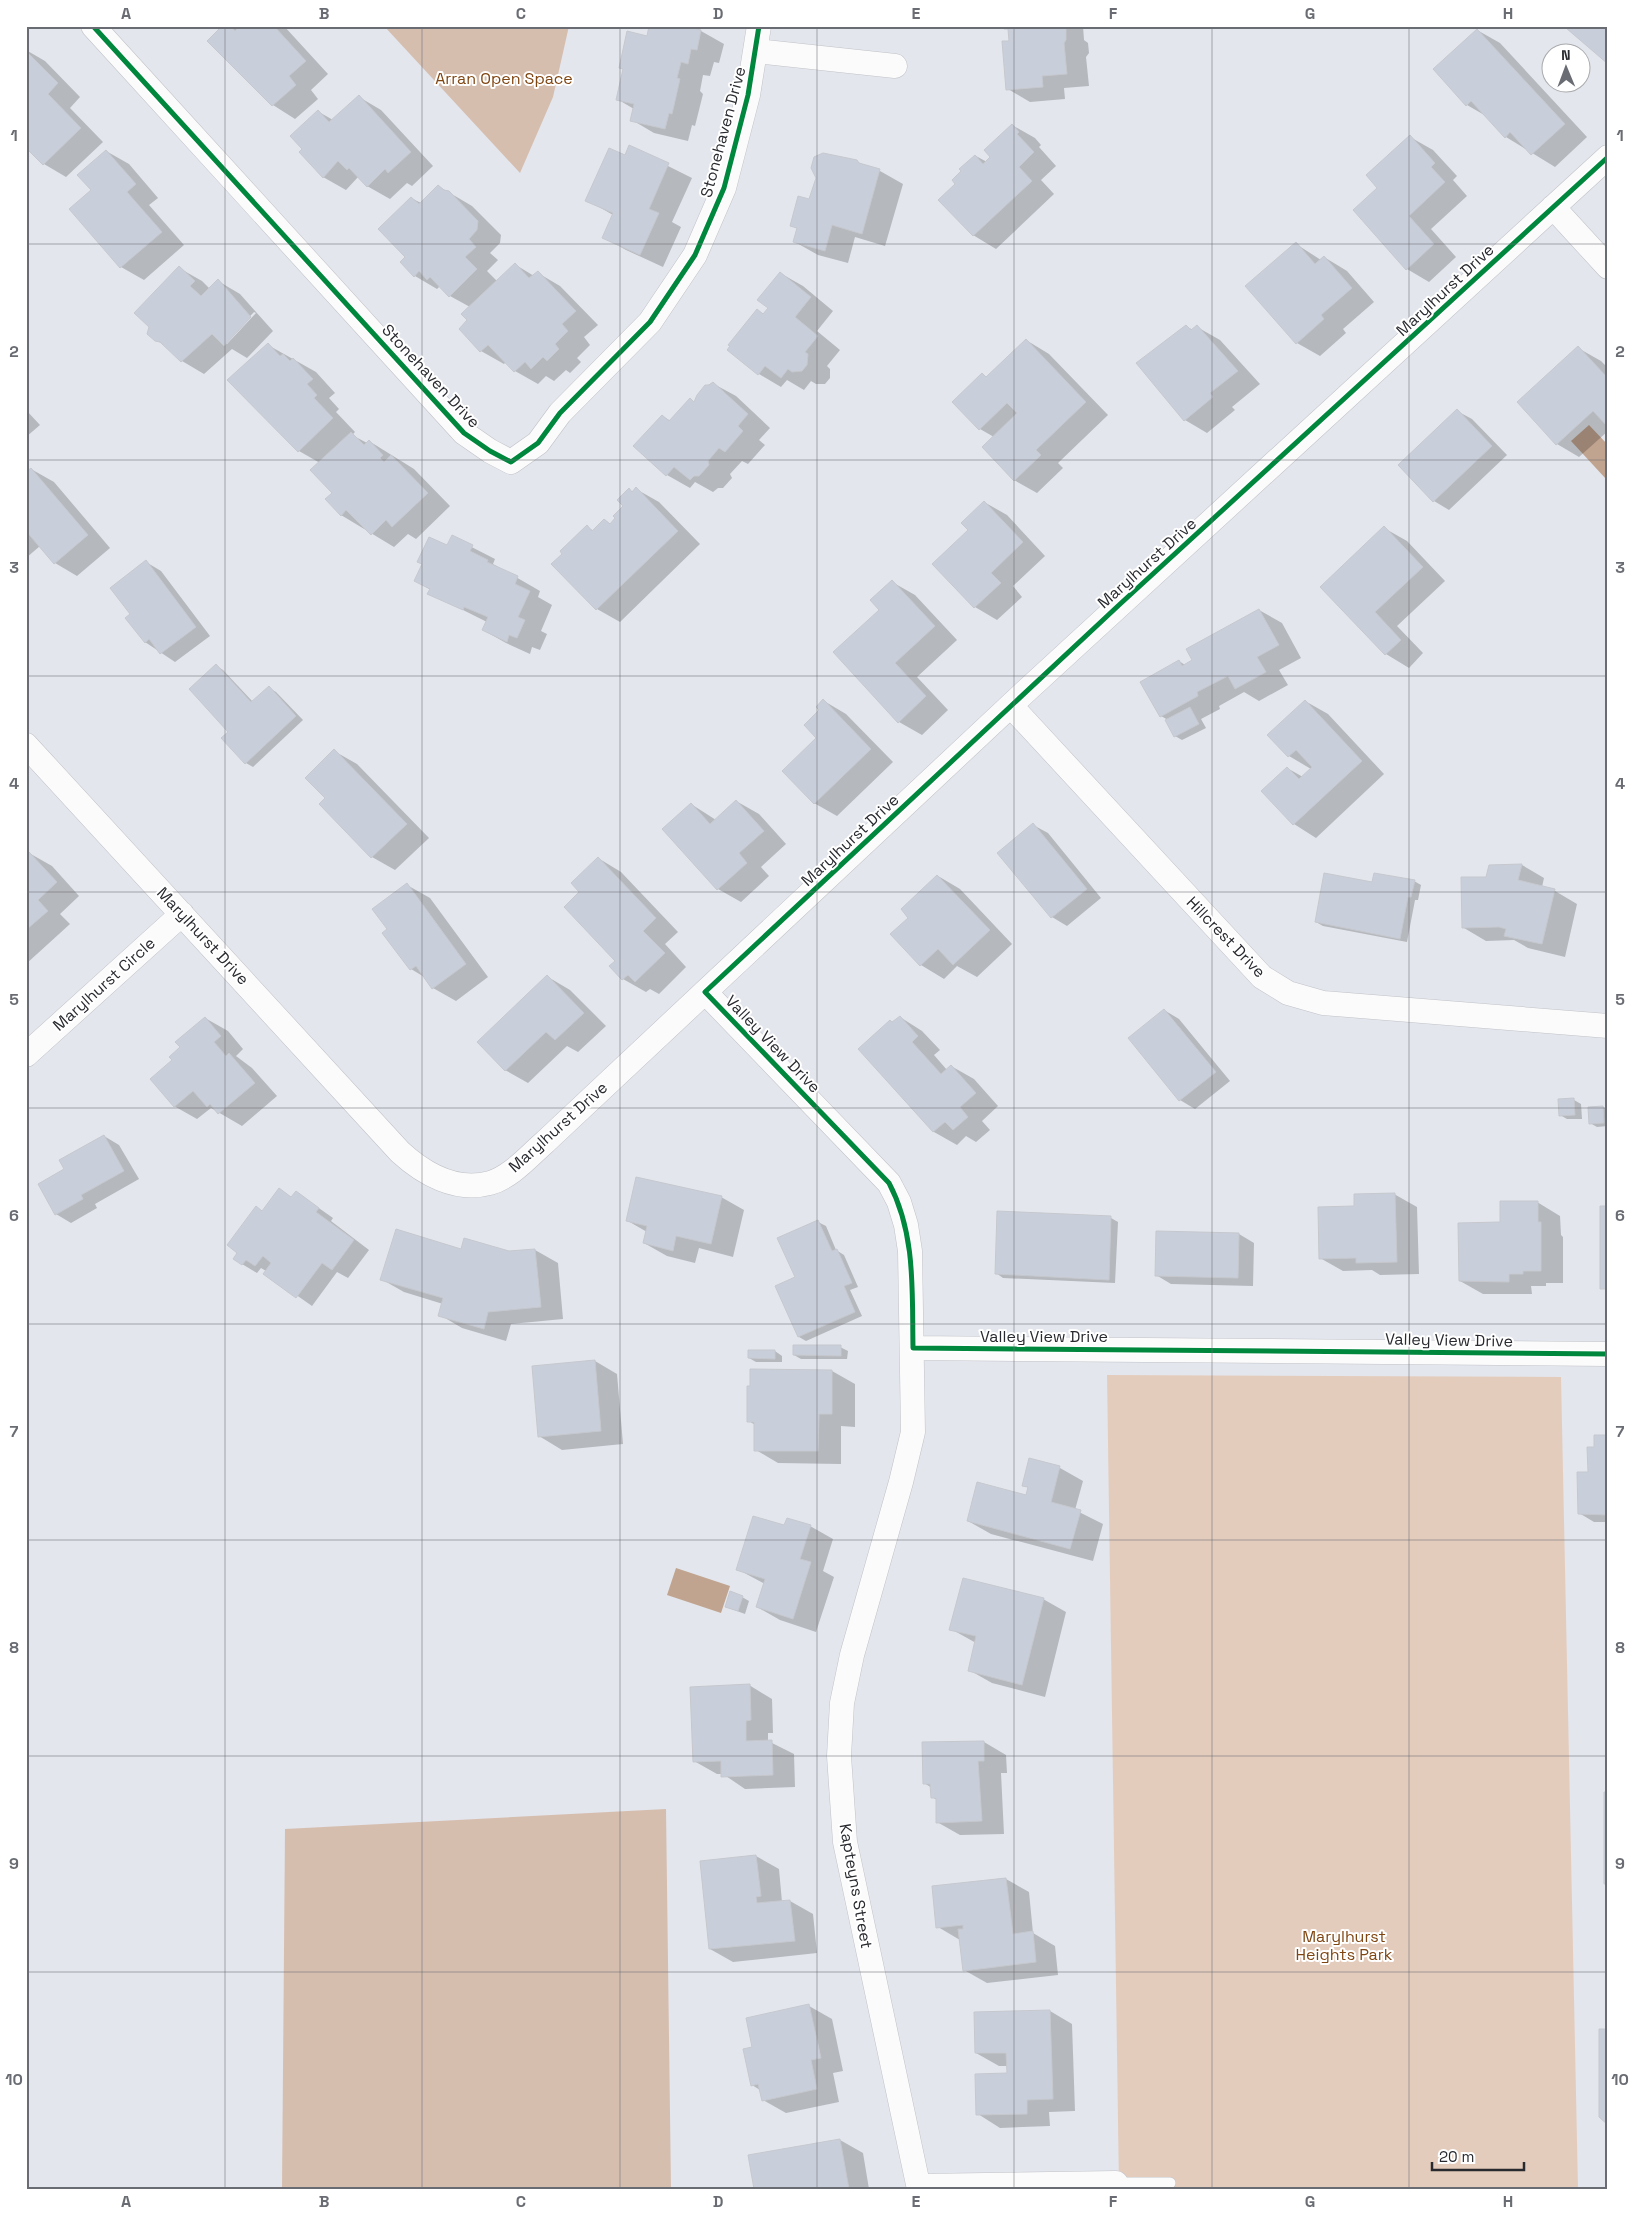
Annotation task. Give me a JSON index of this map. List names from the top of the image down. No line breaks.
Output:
{"streets":{"street":["Stonehaven Drive","Marylhurst Drive","Hillcrest Drive","Marylhurst Circle","Valley View Drive","Kapteyns Street"]},"crossings":[["Marylhurst Drive","Hillcrest Drive"],["Marylhurst Drive","Marylhurst Circle"],["Marylhurst Drive","Valley View Drive"],["Valley View Drive","Kapteyns Street"]],"parks":["Arran Open Space","Marylhurst Heights Park"],"scale_bar":"20 m","north":"top","grid":{"columns":["A","B","C","D","E","F","G","H"],"rows":["1","2","3","4","5","6","7","8","9","10"]}}
